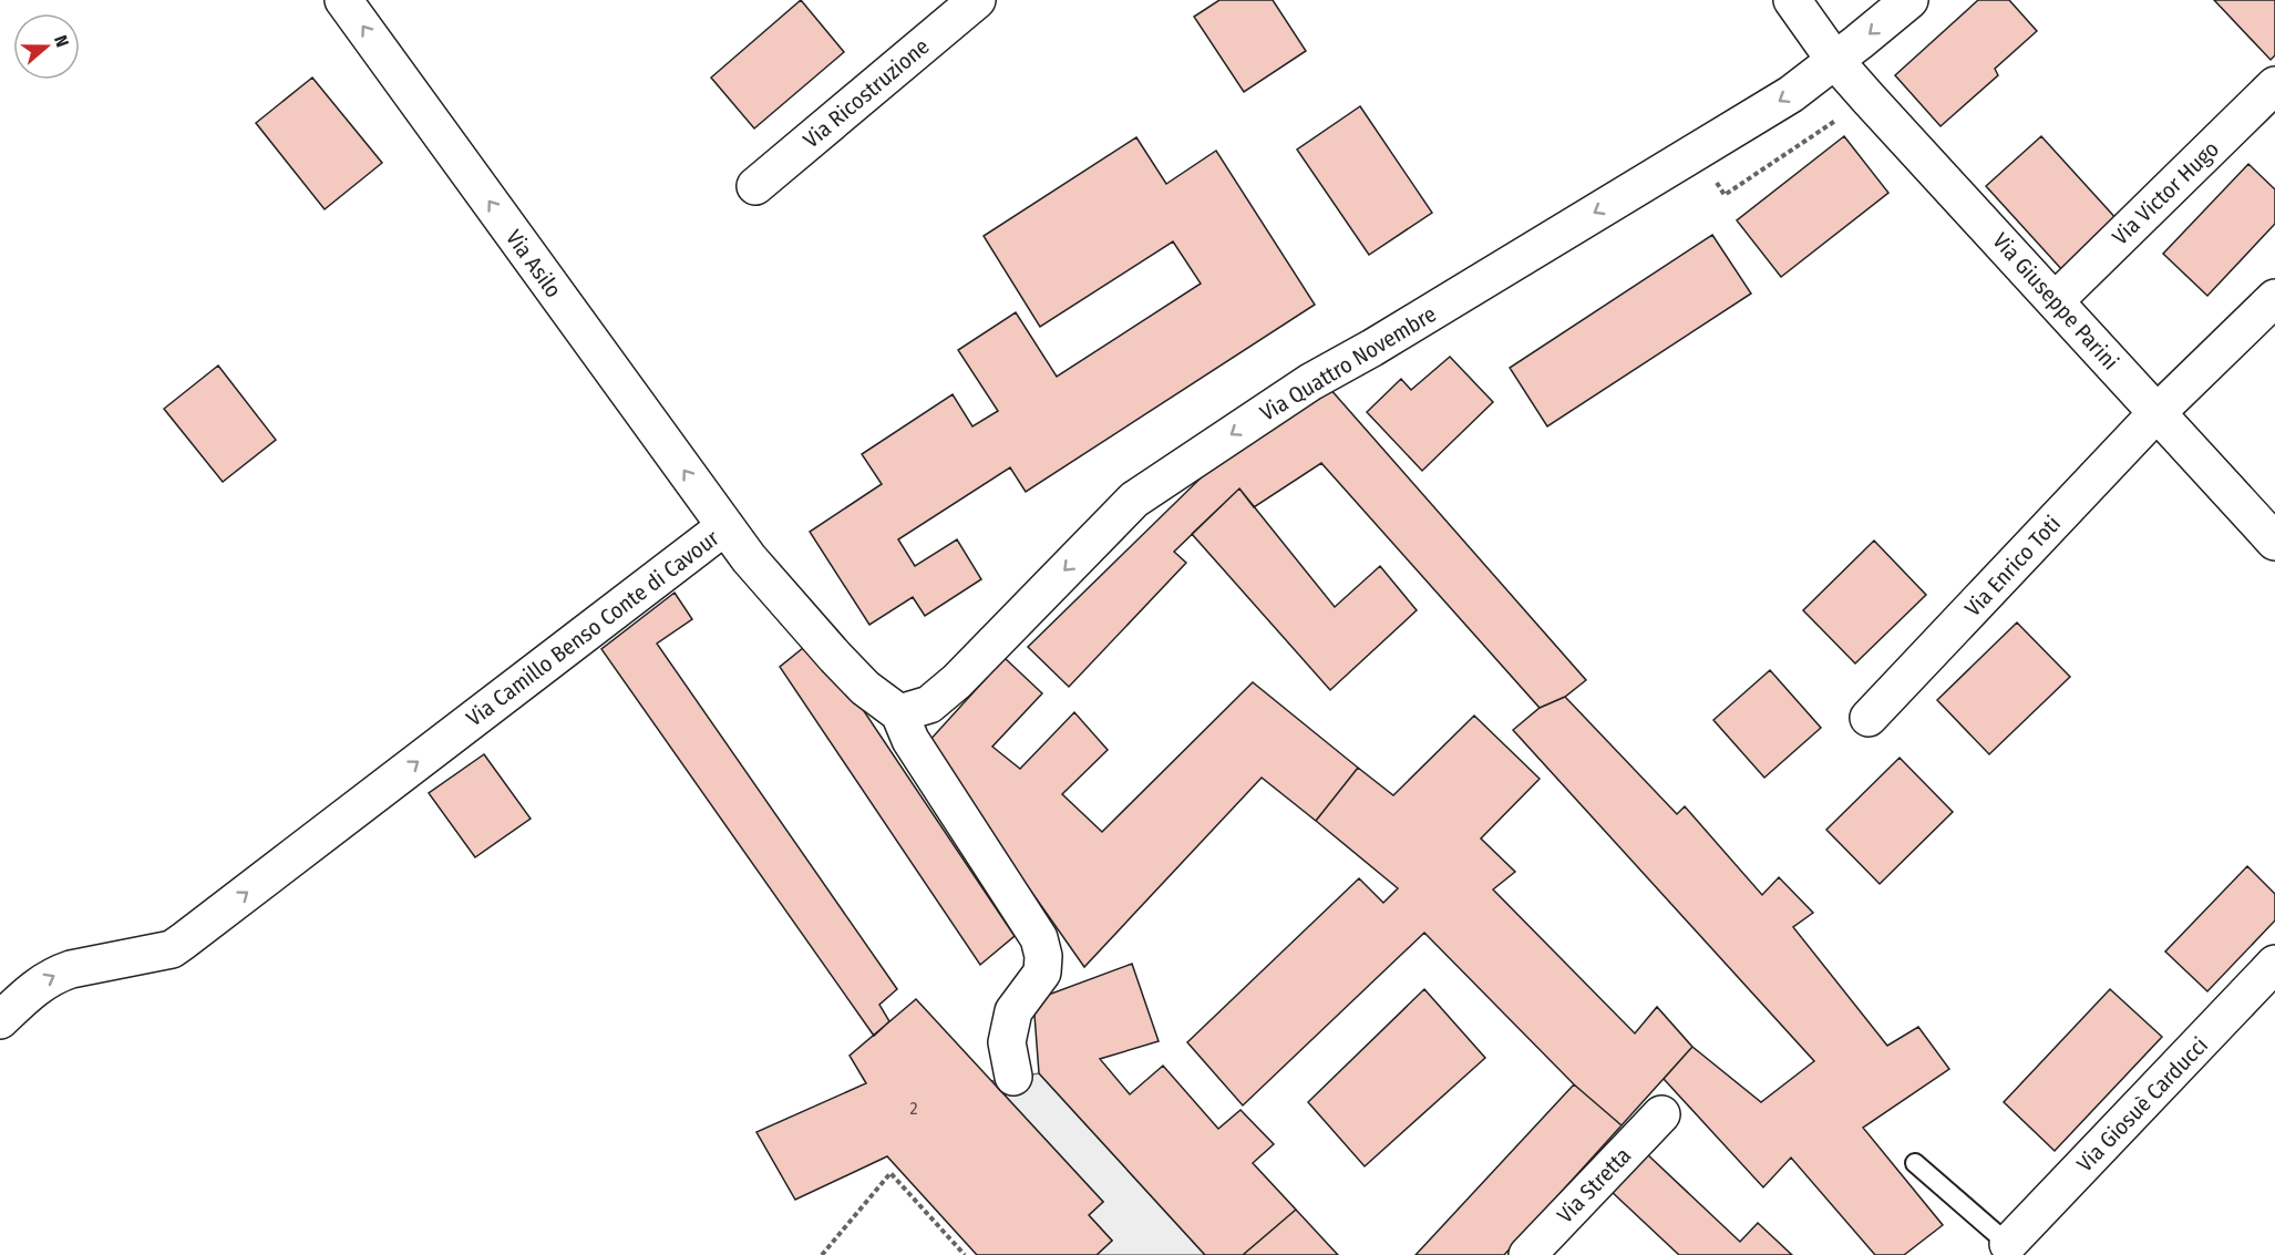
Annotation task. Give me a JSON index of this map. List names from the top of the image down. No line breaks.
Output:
{"streets":{"street":["Via Ricostruzione","Via Victor Hugo","Via Asilo","Via Giuseppe Parini","Via Quattro Novembre","Via Enrico Toti","Via Camillo Benso Conte di Cavour","Via Giosuè Carducci","Via Stretta"]},"crossings":[["Via Victor Hugo","Via Giuseppe Parini"],["Via Asilo","Via Camillo Benso Conte di Cavour"],["Via Giuseppe Parini","Via Quattro Novembre"],["Via Giuseppe Parini","Via Enrico Toti"],["Via Quattro Novembre","Via Camillo Benso Conte di Cavour"]],"one_way":["Via Asilo","Via Quattro Novembre","Via Camillo Benso Conte di Cavour"],"house_numbers":["2"],"north":"right"}
